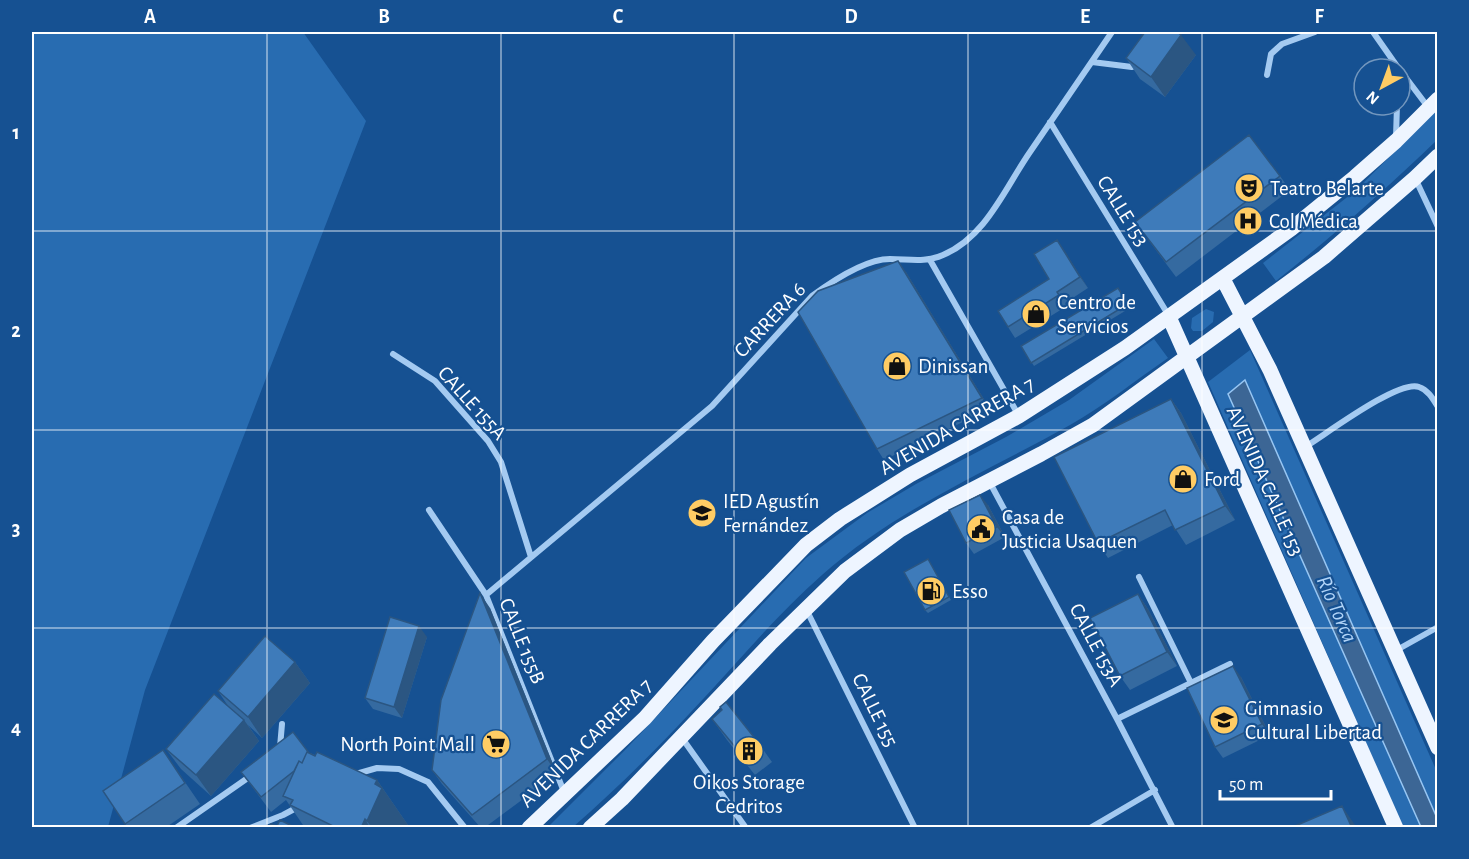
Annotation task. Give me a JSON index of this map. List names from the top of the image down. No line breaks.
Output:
{"streets":{"main road":["AVENIDA CARRERA 7","AVENIDA CALLE 153"],"street":["CALLE 153","CARRERA 6","CALLE 155A","CALLE 155B","CALLE 153A","CALLE 155"]},"crossings":[["CALLE 153","CARRERA 6"],["CALLE 153","AVENIDA CARRERA 7"],["CALLE 153","AVENIDA CALLE 153"],["CARRERA 6","CALLE 155A"],["CARRERA 6","CALLE 155B"],["AVENIDA CARRERA 7","AVENIDA CALLE 153"],["AVENIDA CARRERA 7","CALLE 155B"]],"water":["Río Torca"],"places":{"theatre":["Teatro Belarte"],"hospital":["Col Médica"],"shop":["Centro de Servicios","Dinissan","Ford"],"school or university":["IED Agustín Fernández","Gimnasio Cultural Libertad"],"public building":["Casa de Justicia Usaquen"],"fuel station":["Esso"],"supermarket":["North Point Mall"],"building":["Oikos Storage Cedritos"]},"scale_bar":"50 m","north":"bottom left","grid":{"columns":["A","B","C","D","E","F"],"rows":["1","2","3","4"]}}
